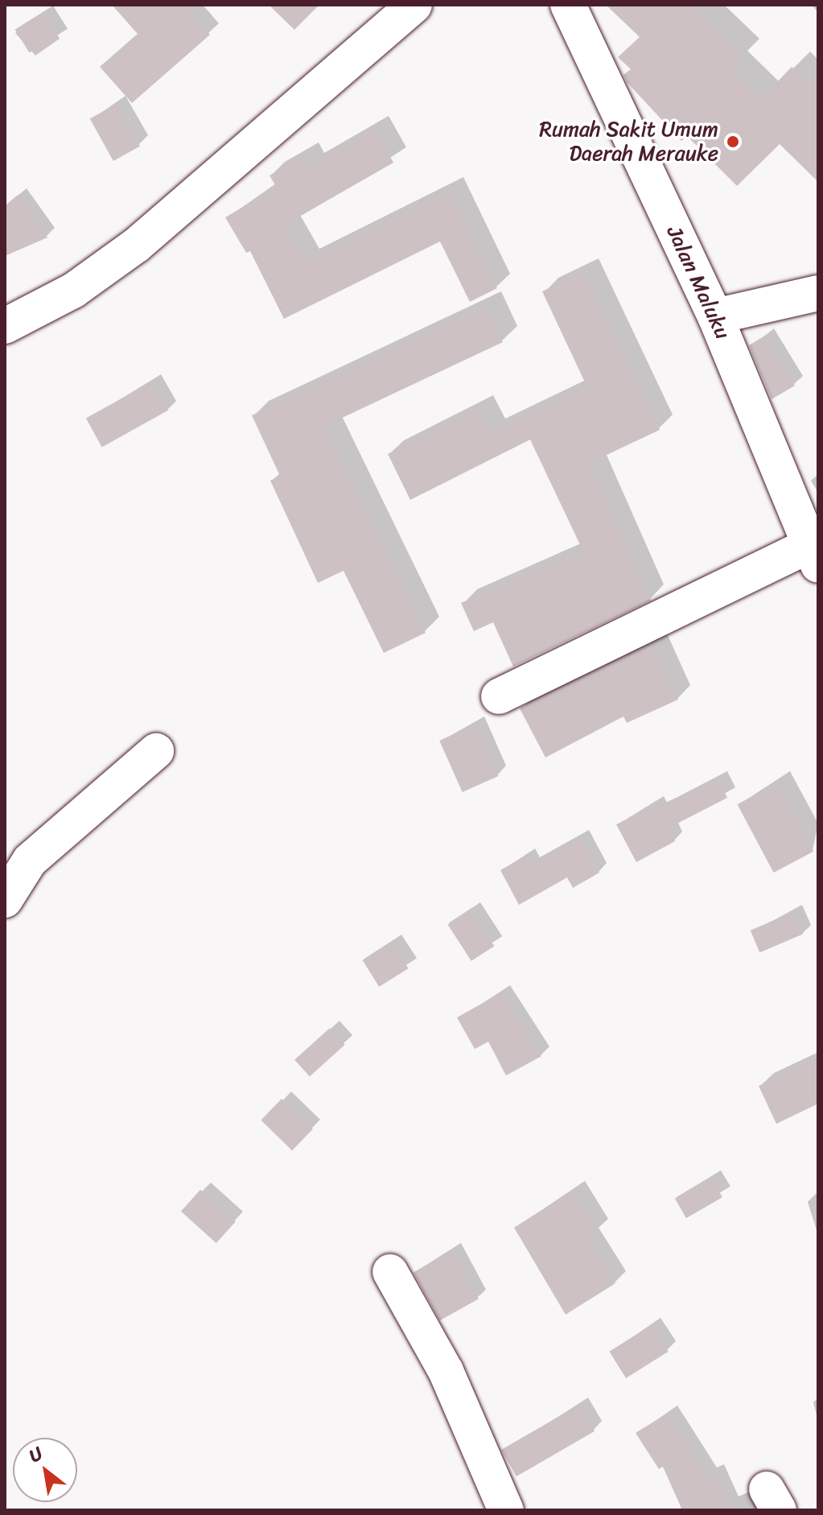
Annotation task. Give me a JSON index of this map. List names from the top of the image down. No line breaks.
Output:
{"streets":{"street":["Jalan Maluku"]},"places":["Rumah Sakit Umum Daerah Merauke"],"north":"top left"}
